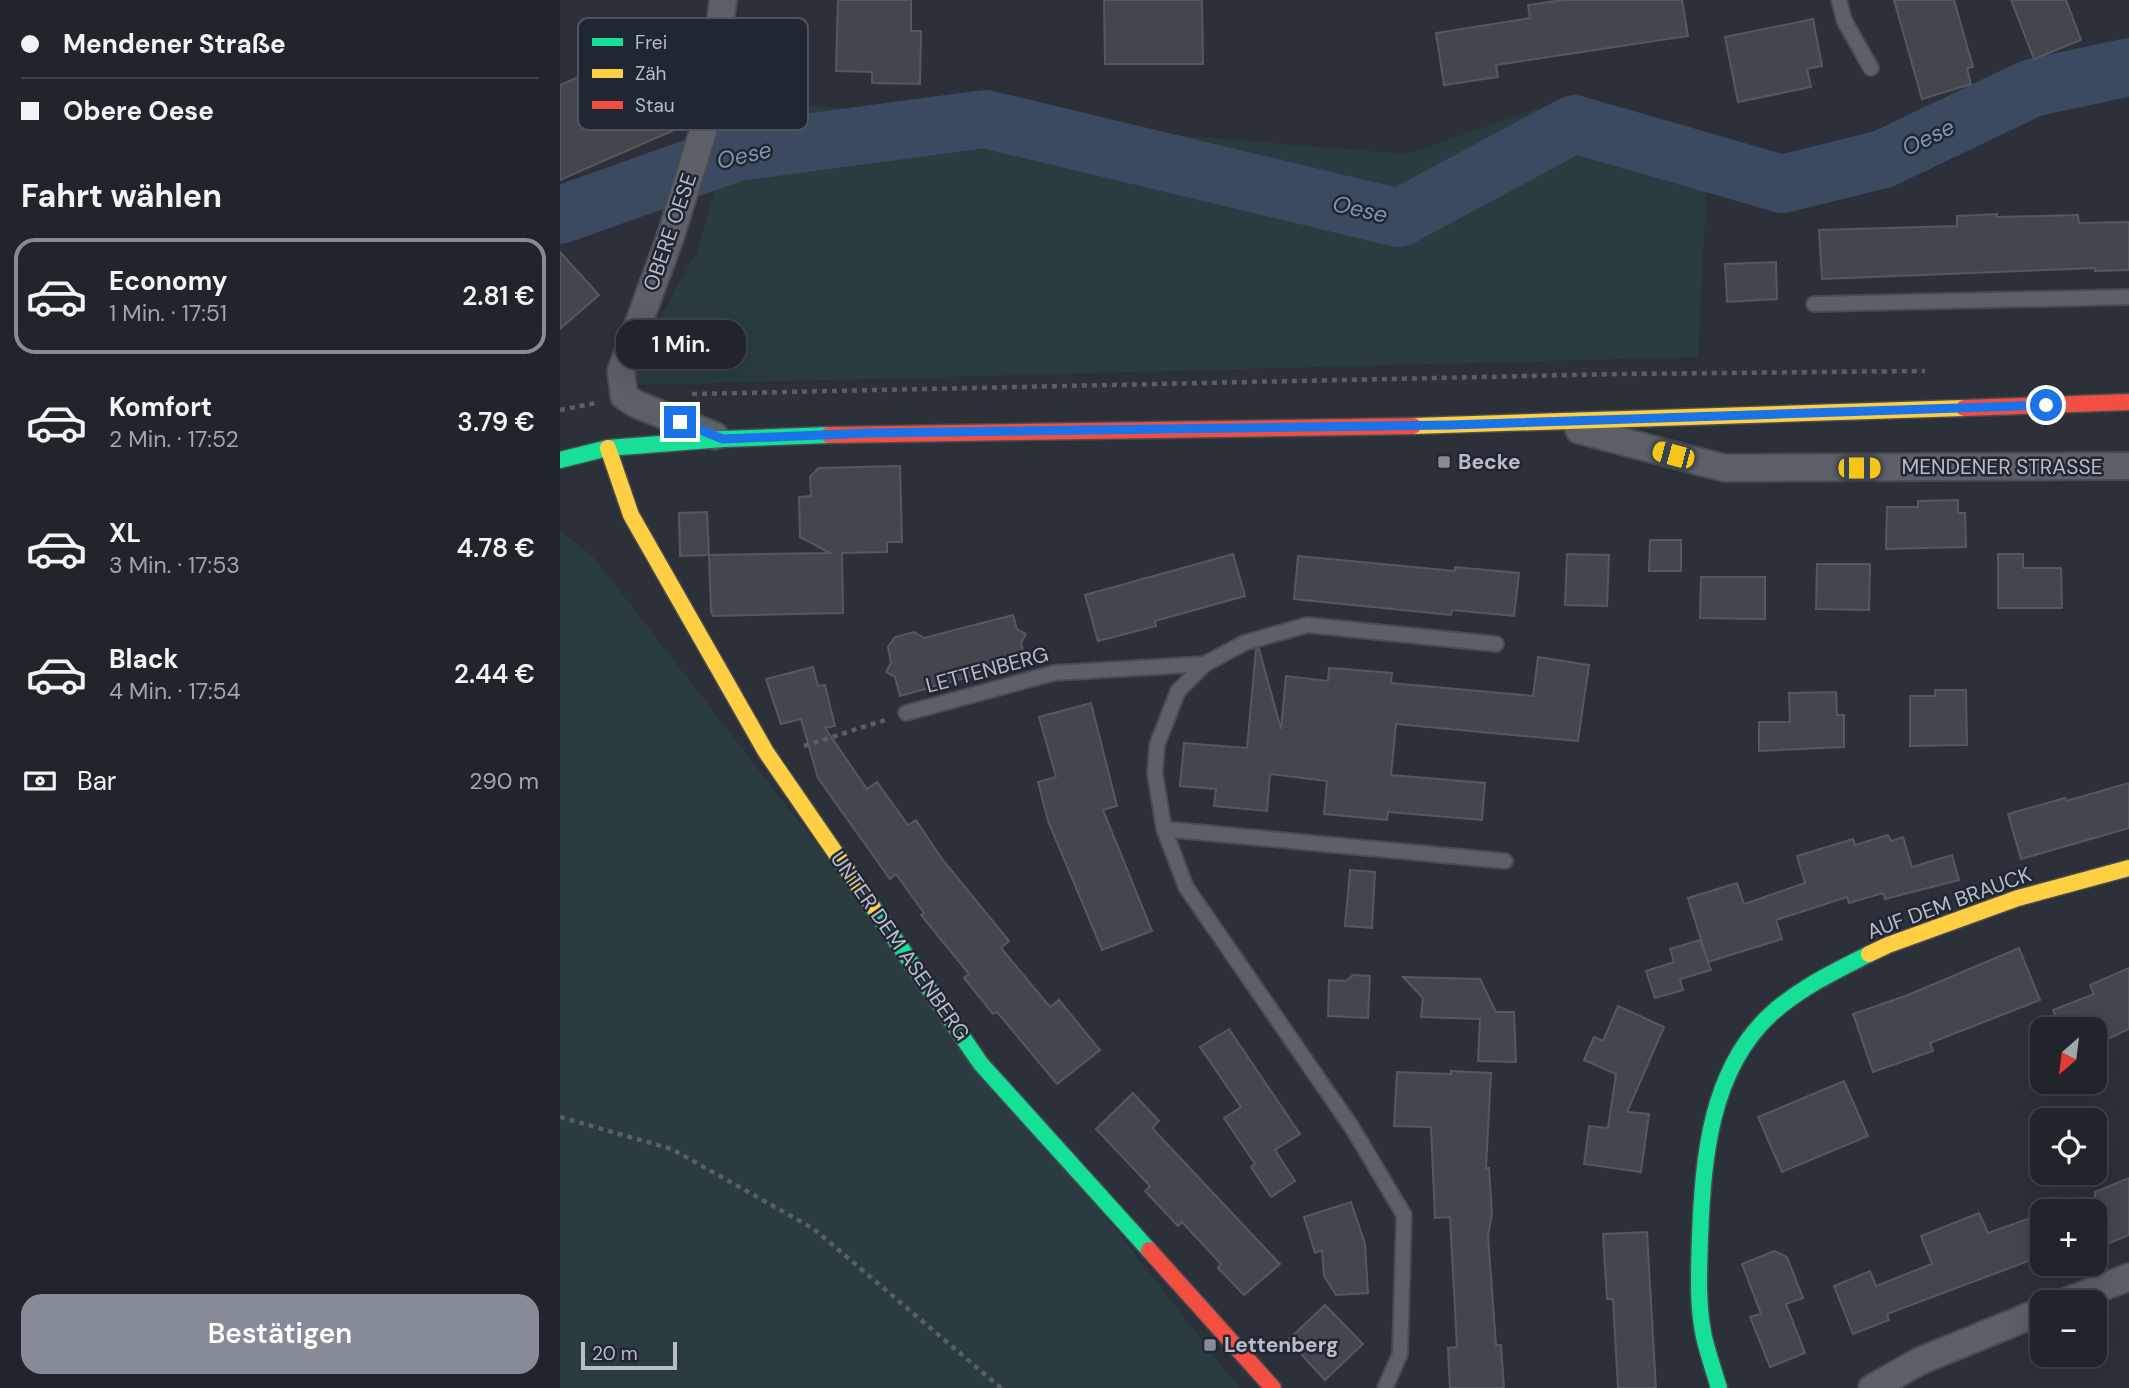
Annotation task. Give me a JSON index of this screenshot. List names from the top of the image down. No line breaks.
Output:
{"streets":{"street":["OBERE OESE","MENDENER STRASSE","AUF DEM BRAUCK","UNTER DEM ASENBERG"],"lane":["LETTENBERG"]},"crossings":[["MENDENER STRASSE","UNTER DEM ASENBERG"]],"water":["Oese"],"places":{"transit":["Becke","Lettenberg"]},"legend":["Frei","Zäh","Stau"],"scale_bar":"20 m","north":"bottom left","page":{"banner":["Mendener Straße","Obere Oese"],"heading":"Fahrt wählen","list":[{"name":"Economy","note":"1 Min. · 17:51","value":"2.81 €"},{"name":"Komfort","note":"2 Min. · 17:52","value":"3.79 €"},{"name":"XL","note":"3 Min. · 17:53","value":"4.78 €"},{"name":"Black","note":"4 Min. · 17:54","value":"2.44 €"}],"bubble":"1 Min.","pay":["Bar","290 m"],"map_buttons":["+","−"],"buttons":"Bestätigen","scale":"20 m"}}
